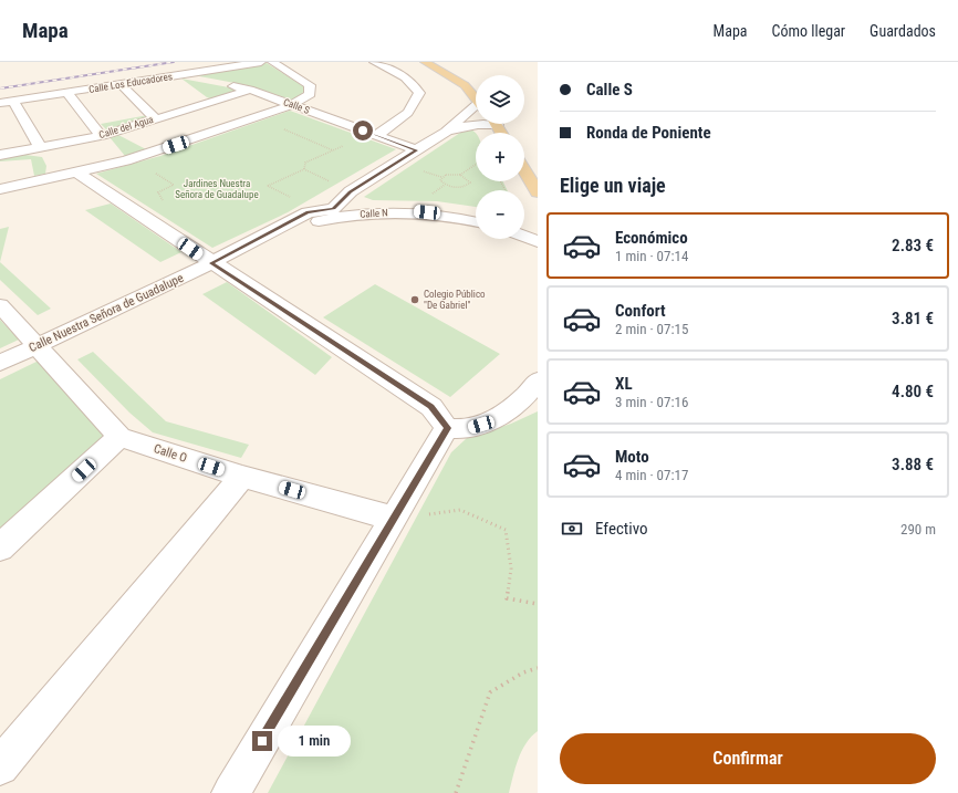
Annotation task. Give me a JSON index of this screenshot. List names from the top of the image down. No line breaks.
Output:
{"streets":{"street":["Calle Los Educadores","Calle S","Calle del Agua","Calle N","Calle Nuestra Señora de Guadalupe","Calle O"]},"crossings":[["Calle Los Educadores","Calle S"],["Calle S","Calle del Agua"],["Calle S","Calle Nuestra Señora de Guadalupe"],["Calle N","Calle Nuestra Señora de Guadalupe"],["Calle Nuestra Señora de Guadalupe","Calle O"]],"parks":["Jardines Nuestra Señora de Guadalupe"],"places":["Colegio Público \"De Gabriel\""],"page":{"header":"Mapa","nav":["Mapa","Cómo llegar","Guardados"],"banner":["Calle S","Ronda de Poniente"],"map_buttons":["+","−"],"heading":"Elige un viaje","list":[{"name":"Económico","note":"1 min · 07:14","value":"2.83 €"},{"name":"Confort","note":"2 min · 07:15","value":"3.81 €"},{"name":"XL","note":"3 min · 07:16","value":"4.80 €"},{"name":"Moto","note":"4 min · 07:17","value":"3.88 €"}],"pay":["Efectivo","290 m"],"buttons":"Confirmar","bubble":"1 min"}}
